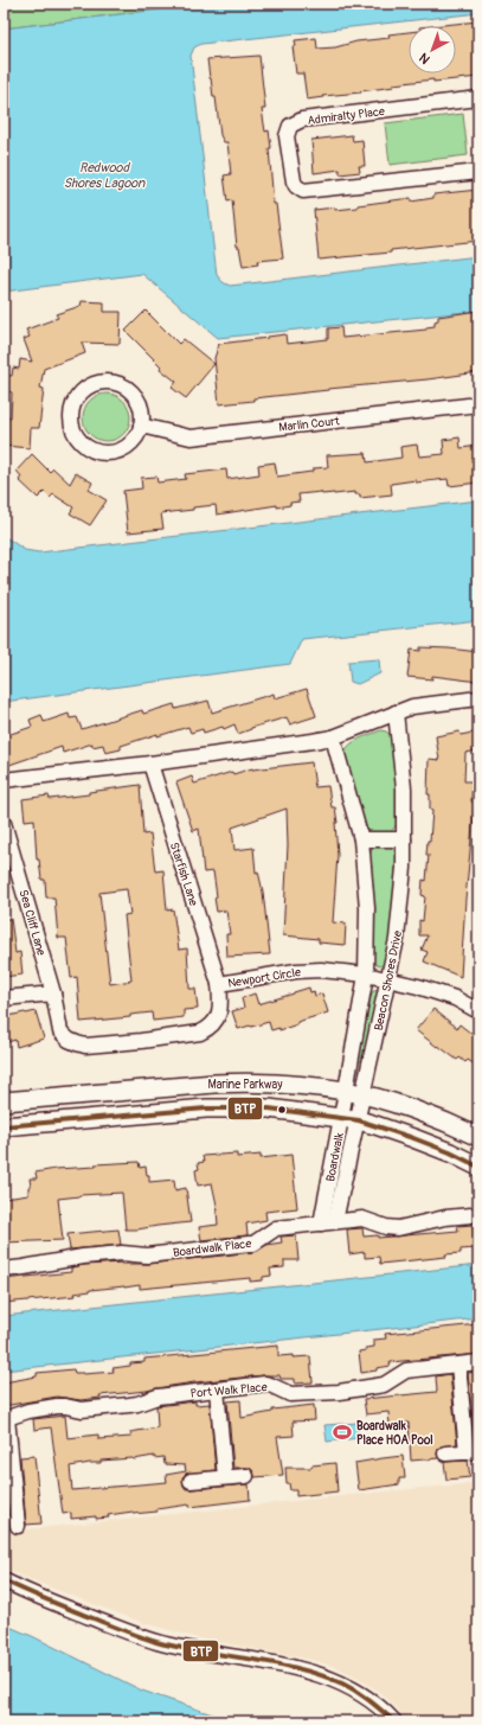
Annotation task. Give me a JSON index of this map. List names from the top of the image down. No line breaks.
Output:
{"streets":{"main road":["Marine Parkway"],"street":["Admiralty Place","Marlin Court","Starfish Lane","Sea Cliff Lane","Newport Circle","Beacon Shores Drive","Boardwalk","Boardwalk Place","Port Walk Place"]},"crossings":[["Starfish Lane","Newport Circle"],["Sea Cliff Lane","Newport Circle"],["Newport Circle","Beacon Shores Drive"],["Beacon Shores Drive","Marine Parkway"],["Beacon Shores Drive","Boardwalk"],["Marine Parkway","Boardwalk"],["Boardwalk","Boardwalk Place"]],"water":["Redwood Shores Lagoon"],"places":{"sports":["Boardwalk Place HOA Pool"]},"lines":["transit line BTP"],"north":"bottom left"}
